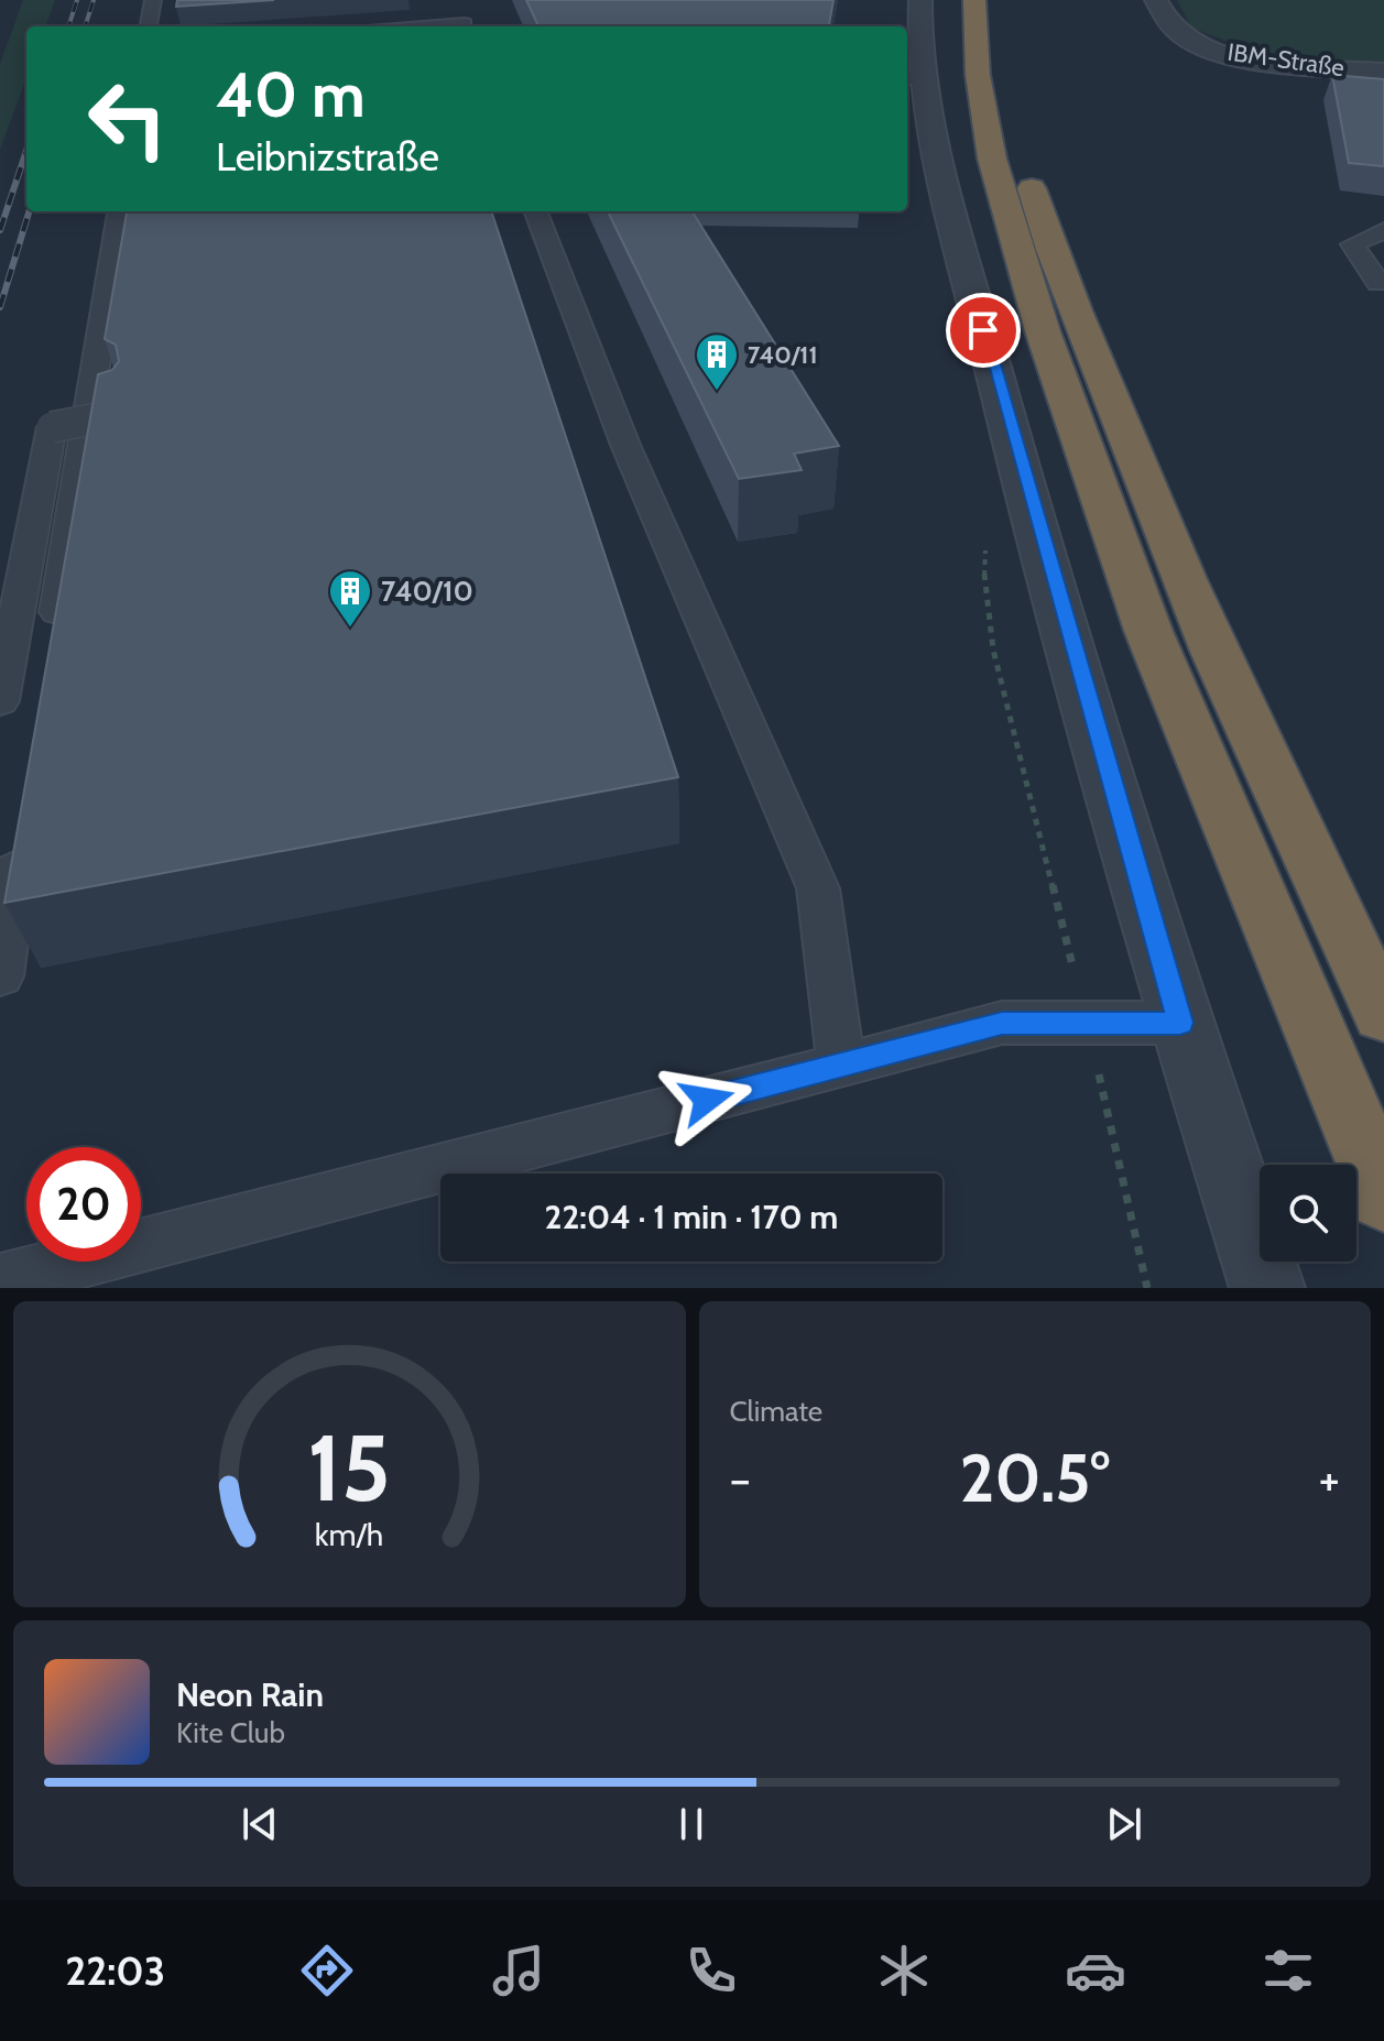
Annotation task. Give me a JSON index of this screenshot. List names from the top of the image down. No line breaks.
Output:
{"streets":{"street":["IBM-Straße"]},"places":{"building":["740/11","740/10"]},"page":{"turn":["40 m","Leibnizstraße"],"limit":"20","trip":"22:04 · 1 min · 170 m","tile":"Climate","heat":["−","20.5°","+"],"song":["Neon Rain","Kite Club"],"tabs":"22:03","gauge":["15","km/h"]}}
